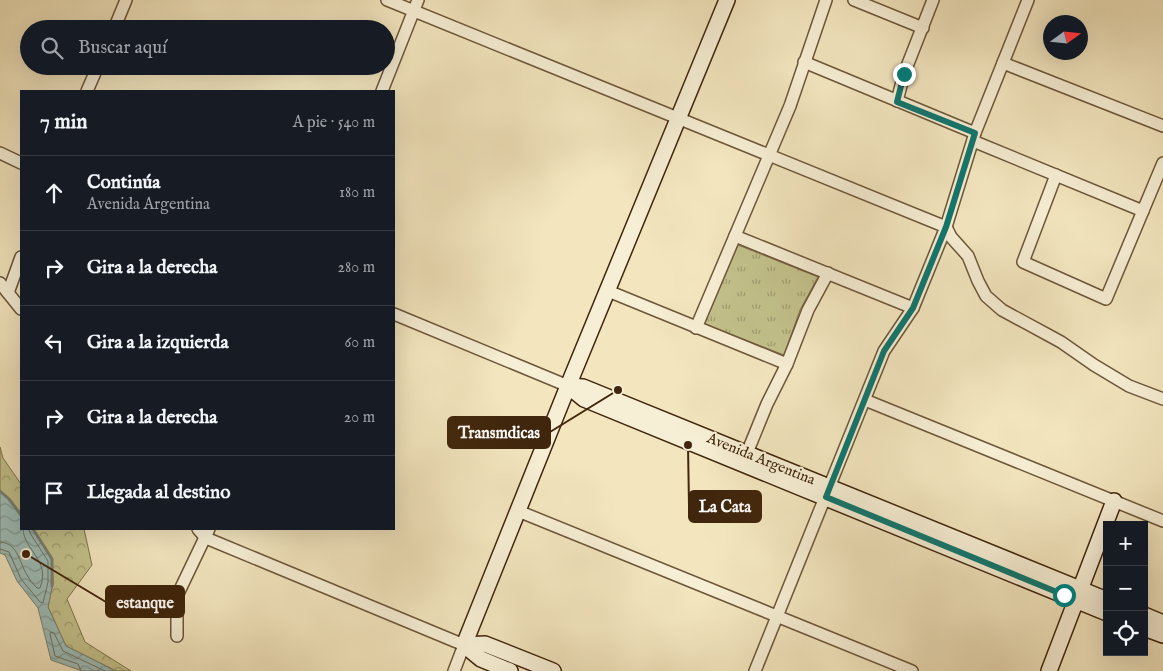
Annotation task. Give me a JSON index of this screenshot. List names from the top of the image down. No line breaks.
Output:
{"streets":{"street":["Avenida Argentina"]},"places":["Transmdicas","La Cata","estanque"],"north":"right","page":{"search":"Buscar aquí","heading":["7 min","A pie · 540 m"],"list":[["Continúa","Avenida Argentina","180 m"],["Gira a la derecha","280 m"],["Gira a la izquierda","60 m"],["Gira a la derecha","20 m"],"Llegada al destino"],"map_buttons":["+","−"]}}
